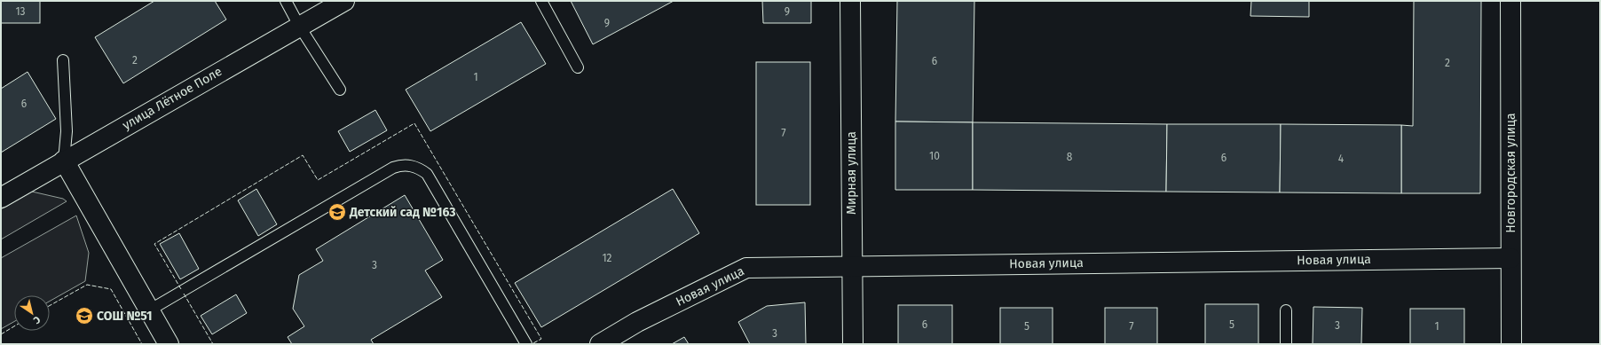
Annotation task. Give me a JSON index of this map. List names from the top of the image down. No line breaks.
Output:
{"streets":{"street":["улица Лётное Поле","Мирная улица","Новгородская улица","Новая улица"]},"crossings":[["Мирная улица","Новая улица"],["Новгородская улица","Новая улица"]],"places":{"school or university":["Детский сад №163","СОШ №51"]},"house_numbers":["13","9","9","2","6","2","1","6","7","10","8","6","4","12","3","6","5","3","5","7","1","3"],"north":"bottom right"}
